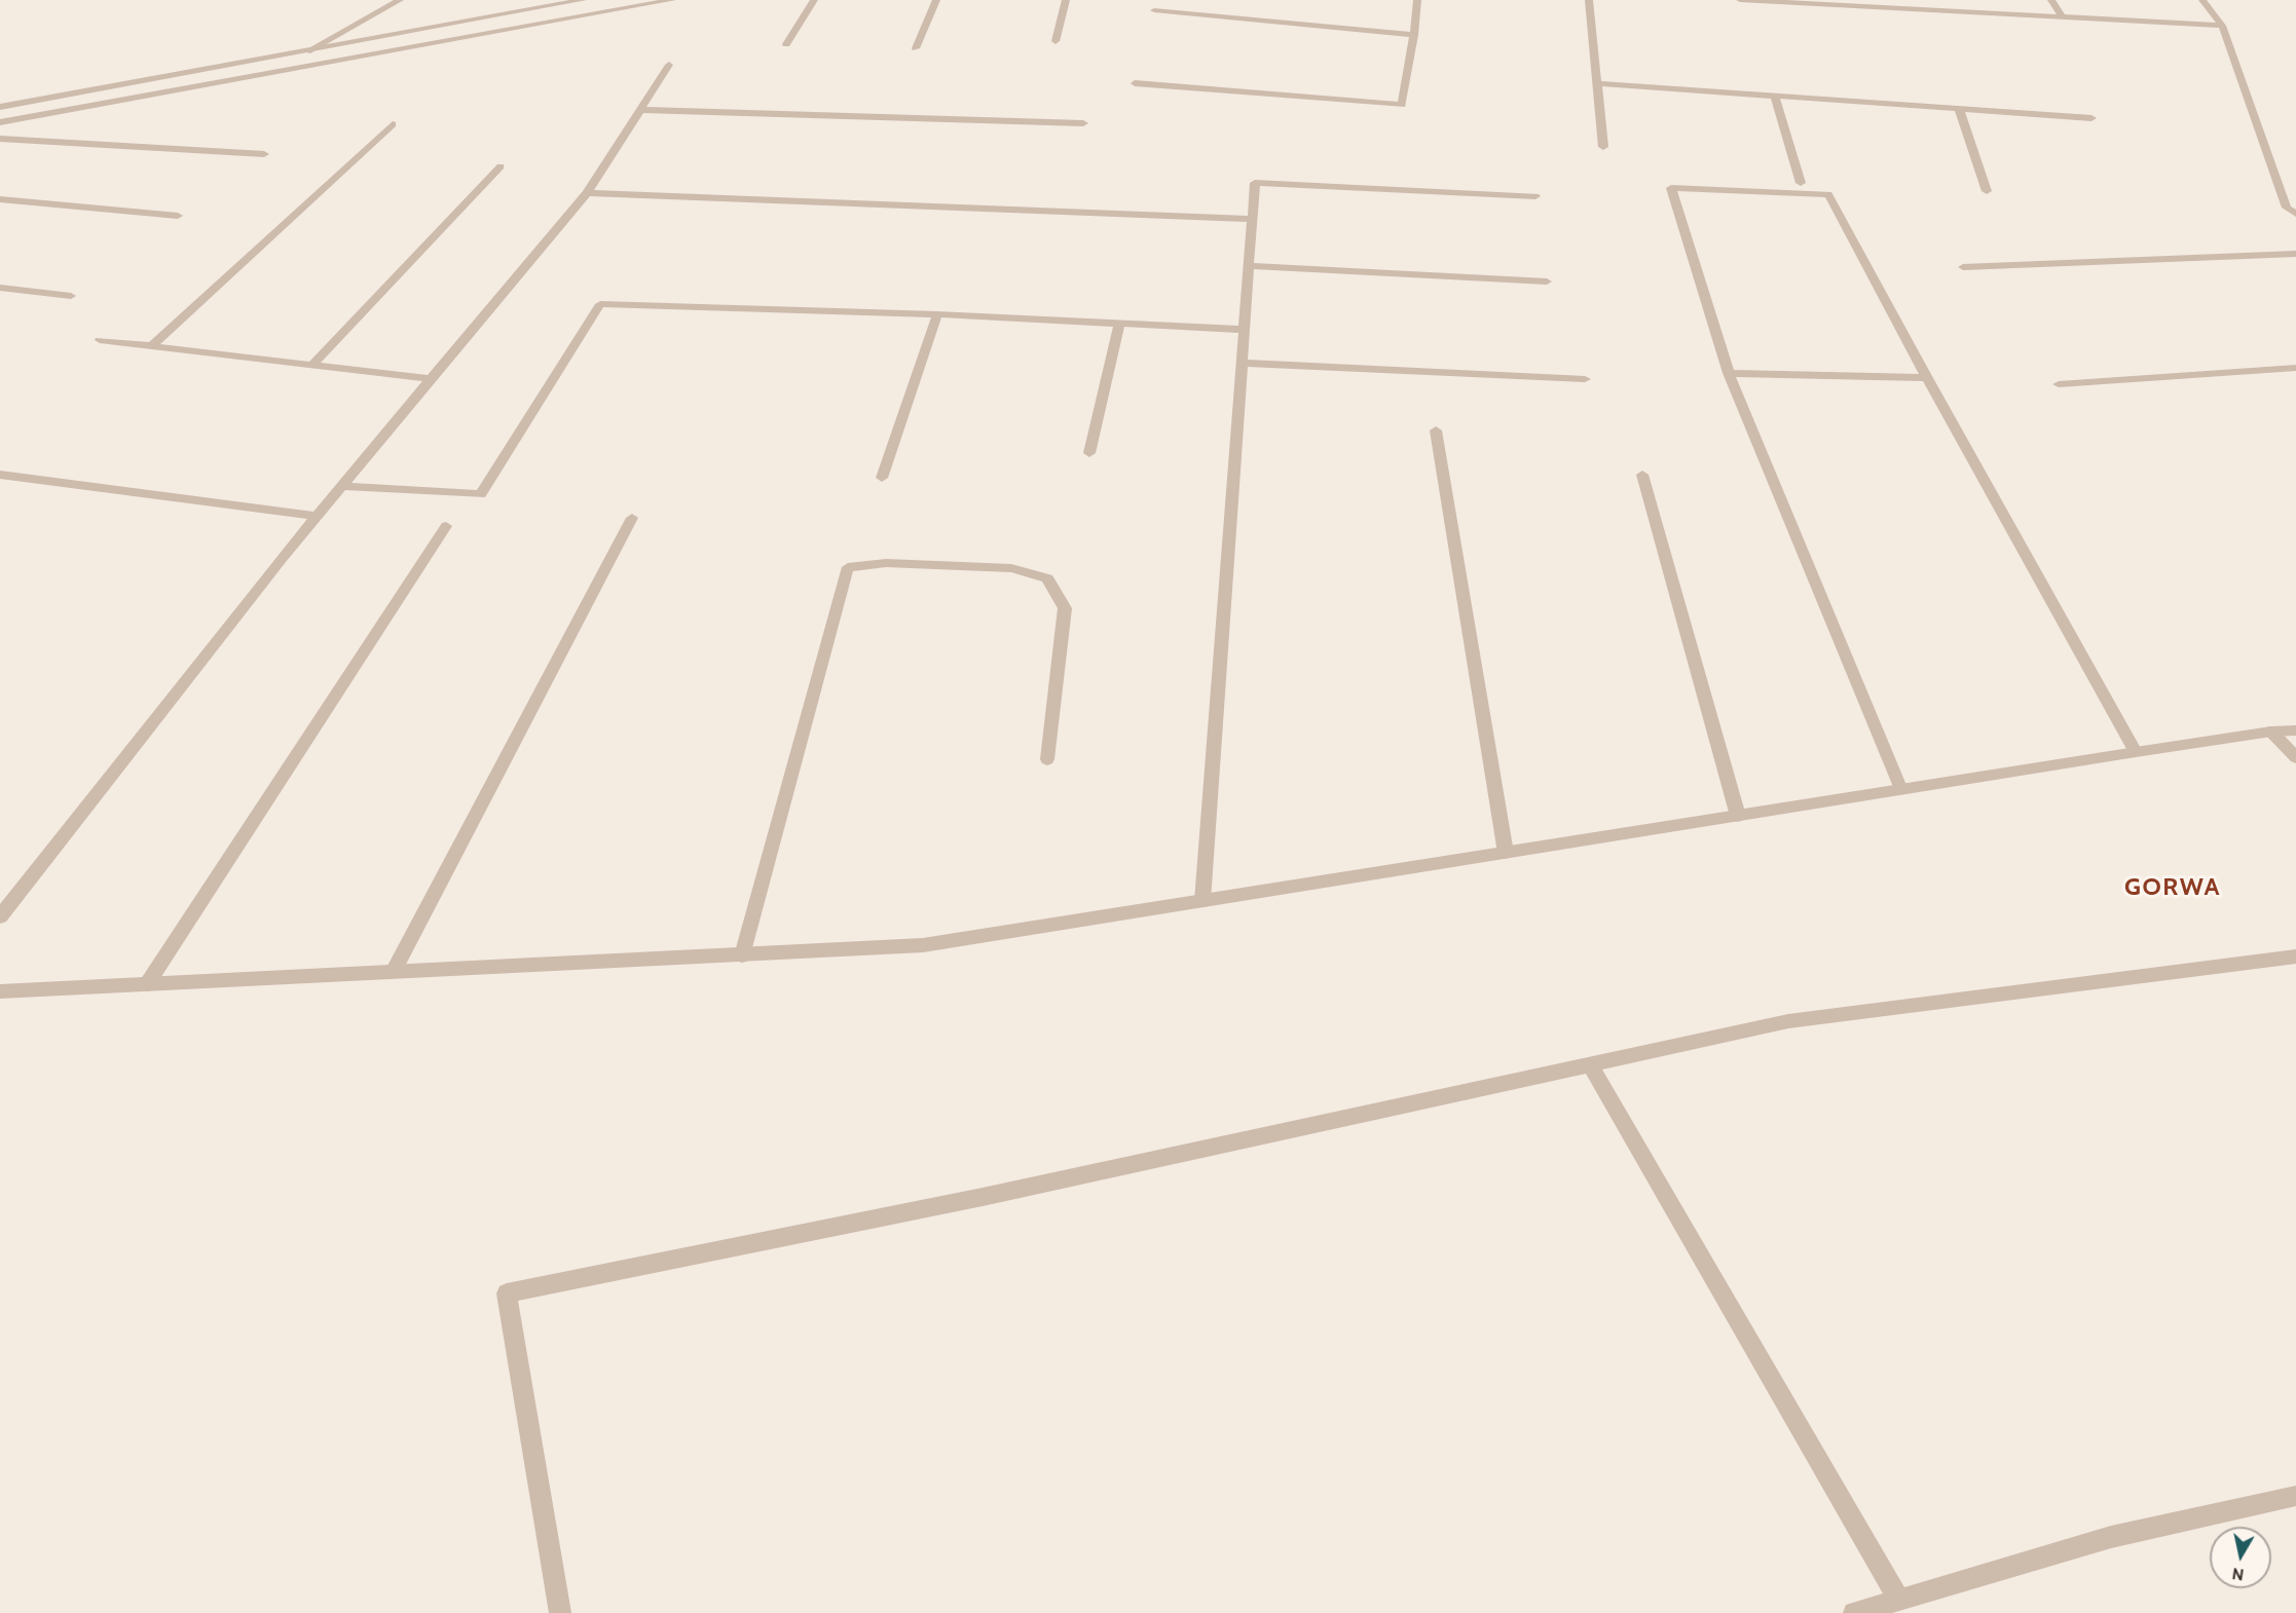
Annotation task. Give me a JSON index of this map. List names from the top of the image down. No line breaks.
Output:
{"districts":["GORWA"],"north":"bottom"}
